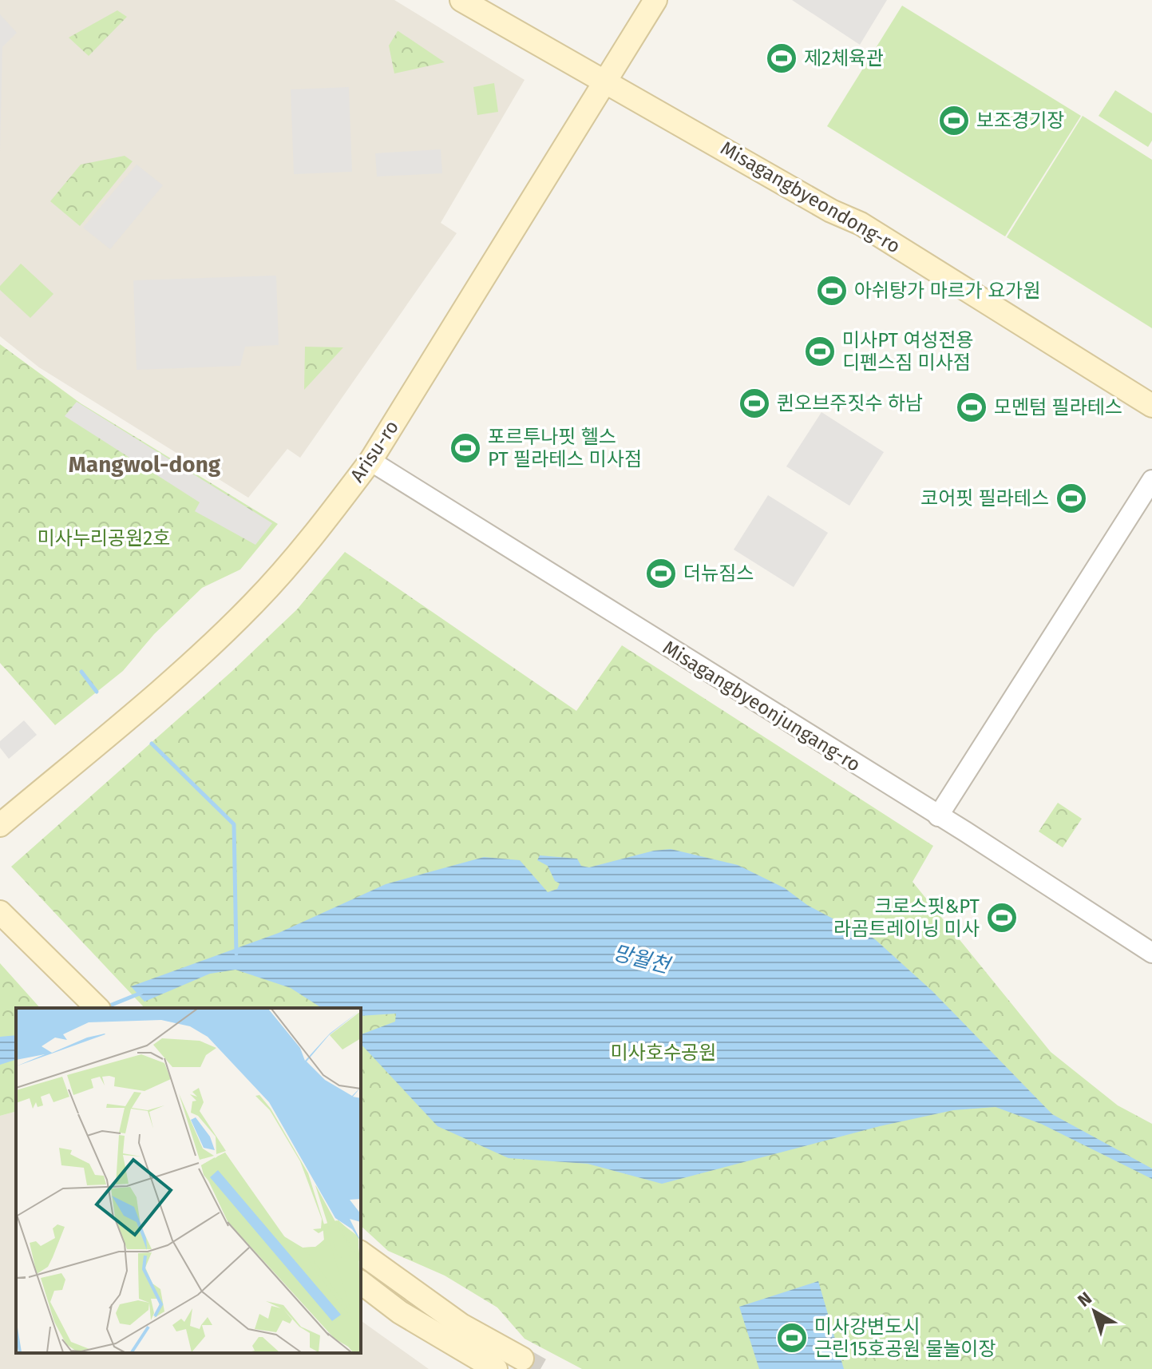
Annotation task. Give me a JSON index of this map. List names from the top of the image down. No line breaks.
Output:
{"streets":{"main road":["Misagangbyeondong-ro","Arisu-ro"],"street":["Misagangbyeonjungang-ro"]},"crossings":[["Misagangbyeondong-ro","Arisu-ro"],["Arisu-ro","Misagangbyeonjungang-ro"]],"districts":["Mangwol-dong"],"water":["망월천"],"parks":["미사누리공원2호","미사호수공원"],"places":{"sports":["제2체육관","보조경기장","아쉬탕가 마르가 요가원","미사PT 여성전용 디펜스짐 미사점","퀸오브주짓수 하남","모멘텀 필라테스","포르투나핏 헬스 PT 필라테스 미사점","코어핏 필라테스","더뉴짐스","크로스핏&PT 라곰트레이닝 미사","미사강변도시 근린15호공원 물놀이장"]},"north":"top left"}
